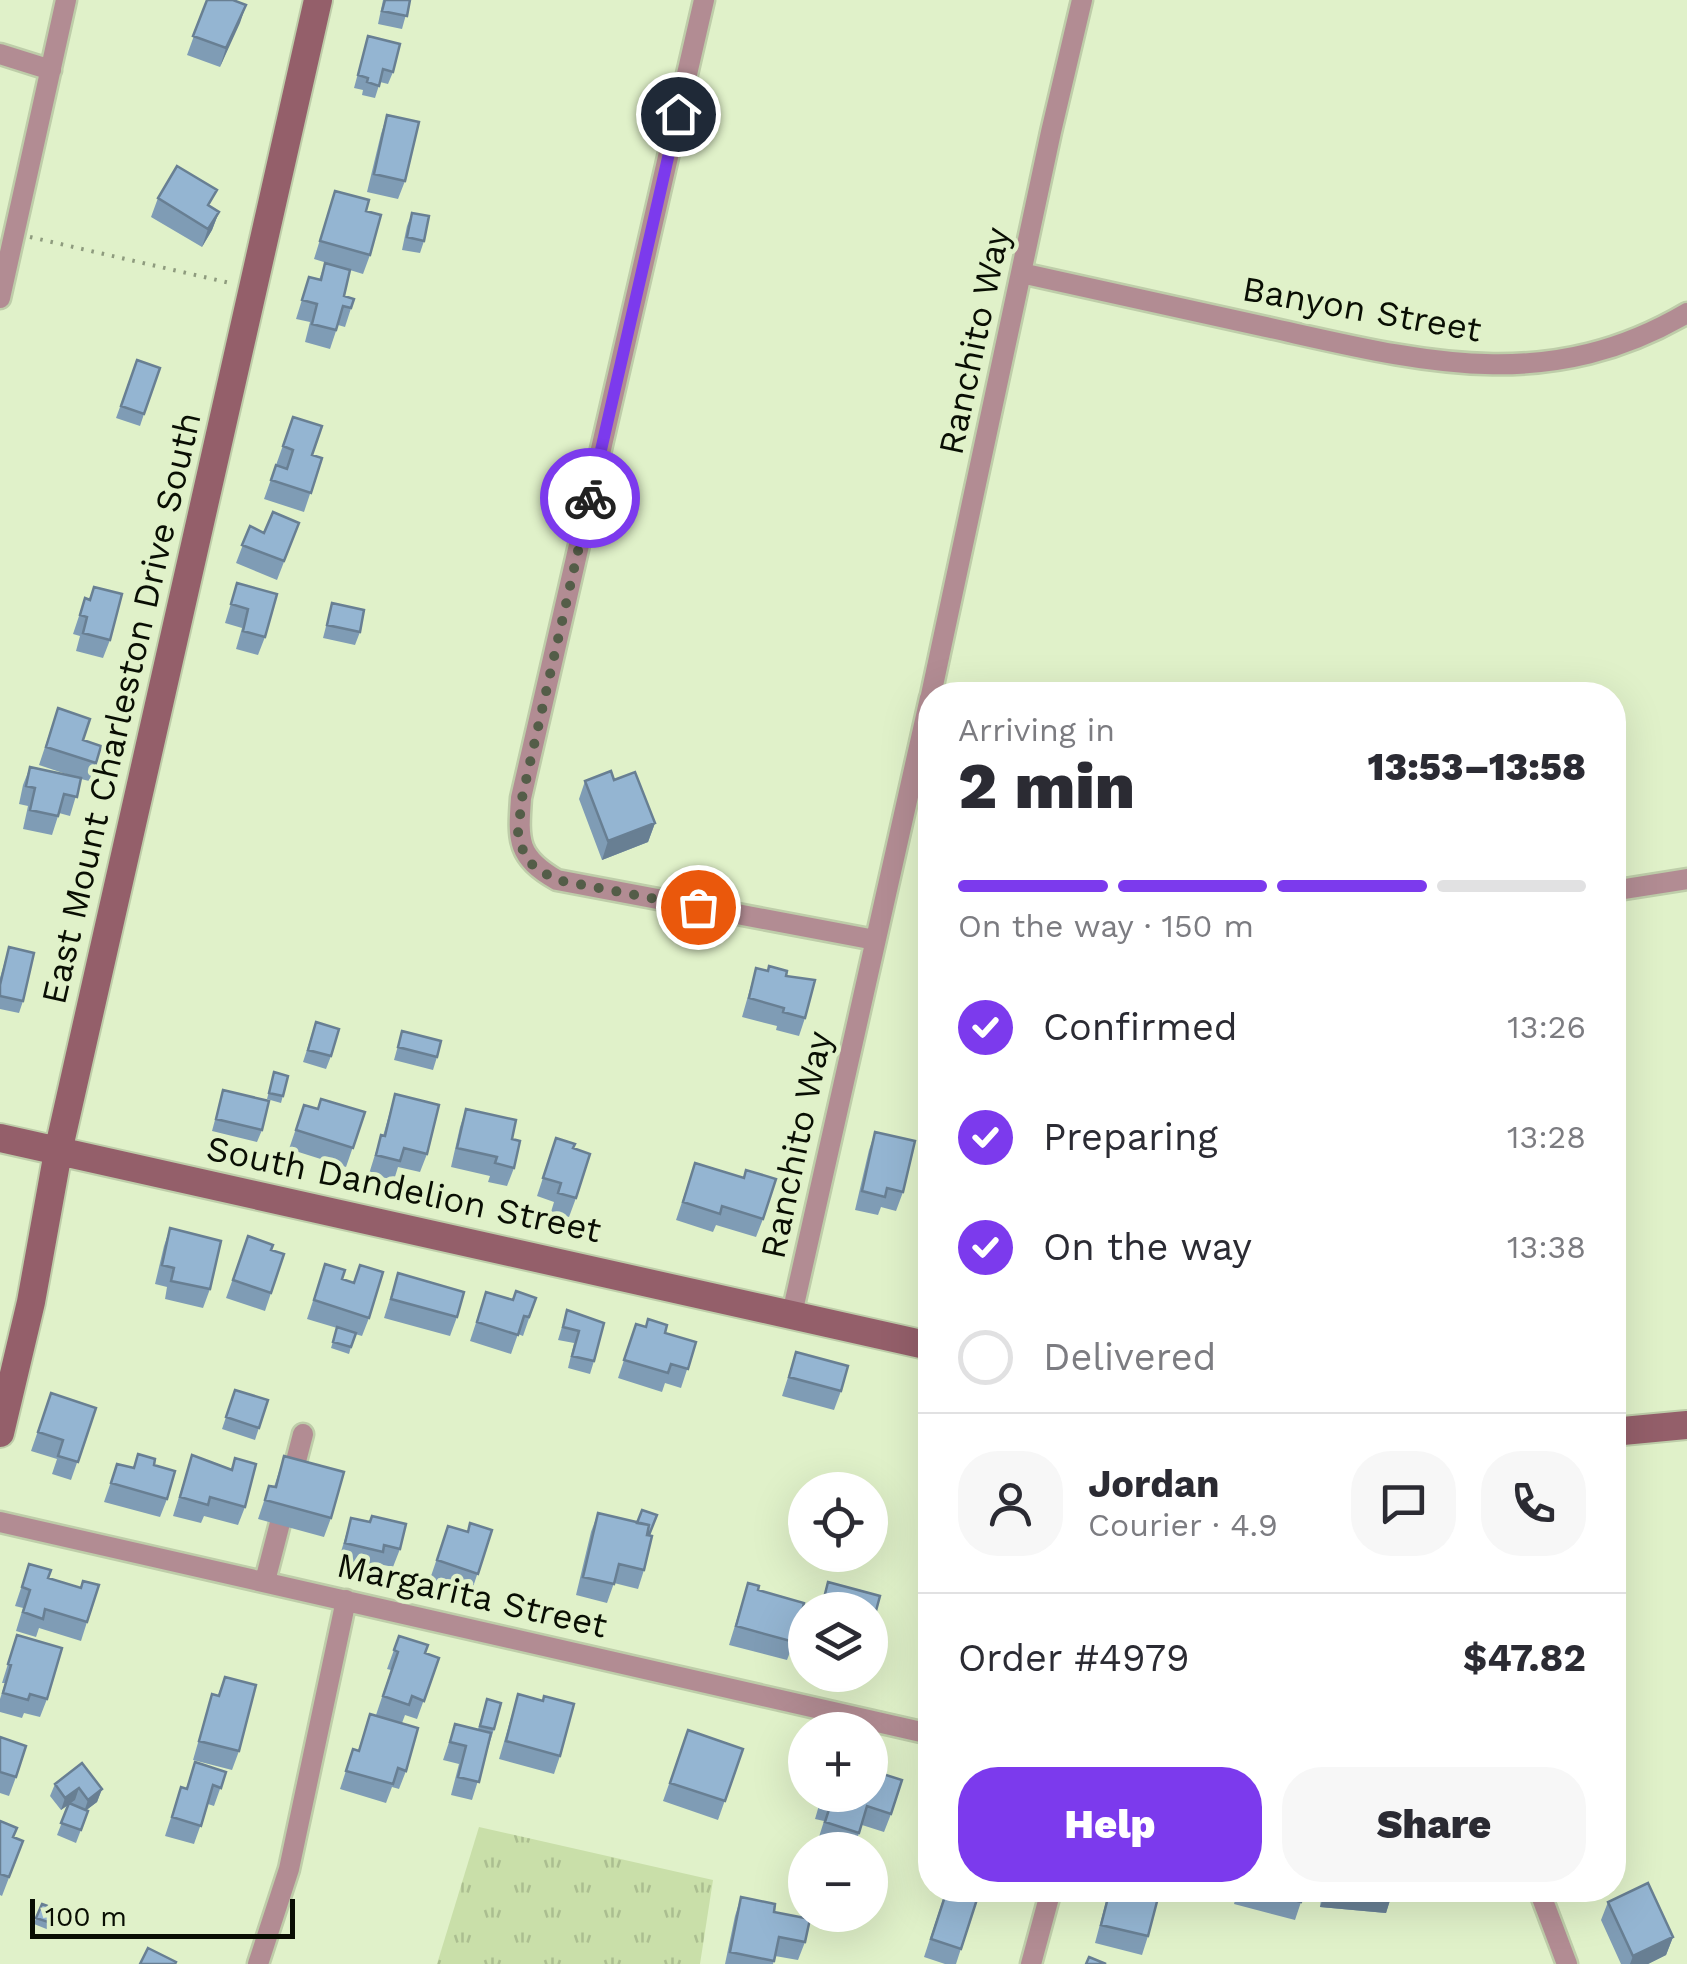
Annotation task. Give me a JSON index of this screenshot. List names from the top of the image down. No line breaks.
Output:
{"streets":{"street":["Banyon Street","Ranchito Way","East Mount Charleston Drive South","South Dandelion Street","Margarita Street"]},"crossings":[["Banyon Street","Ranchito Way"],["Ranchito Way","South Dandelion Street"],["East Mount Charleston Drive South","South Dandelion Street"]],"scale_bar":"100 m","page":{"heading":["2 min","Arriving in","13:53–13:58"],"panel":["Jordan","Courier · 4.9","Order #4979","$47.82"],"bar":"On the way · 150 m","list":[["Confirmed","13:26"],["Preparing","13:28"],["On the way","13:38"],"Delivered"],"map_buttons":["+","−"],"buttons":["Help","Share"],"scale":"100 m"}}
